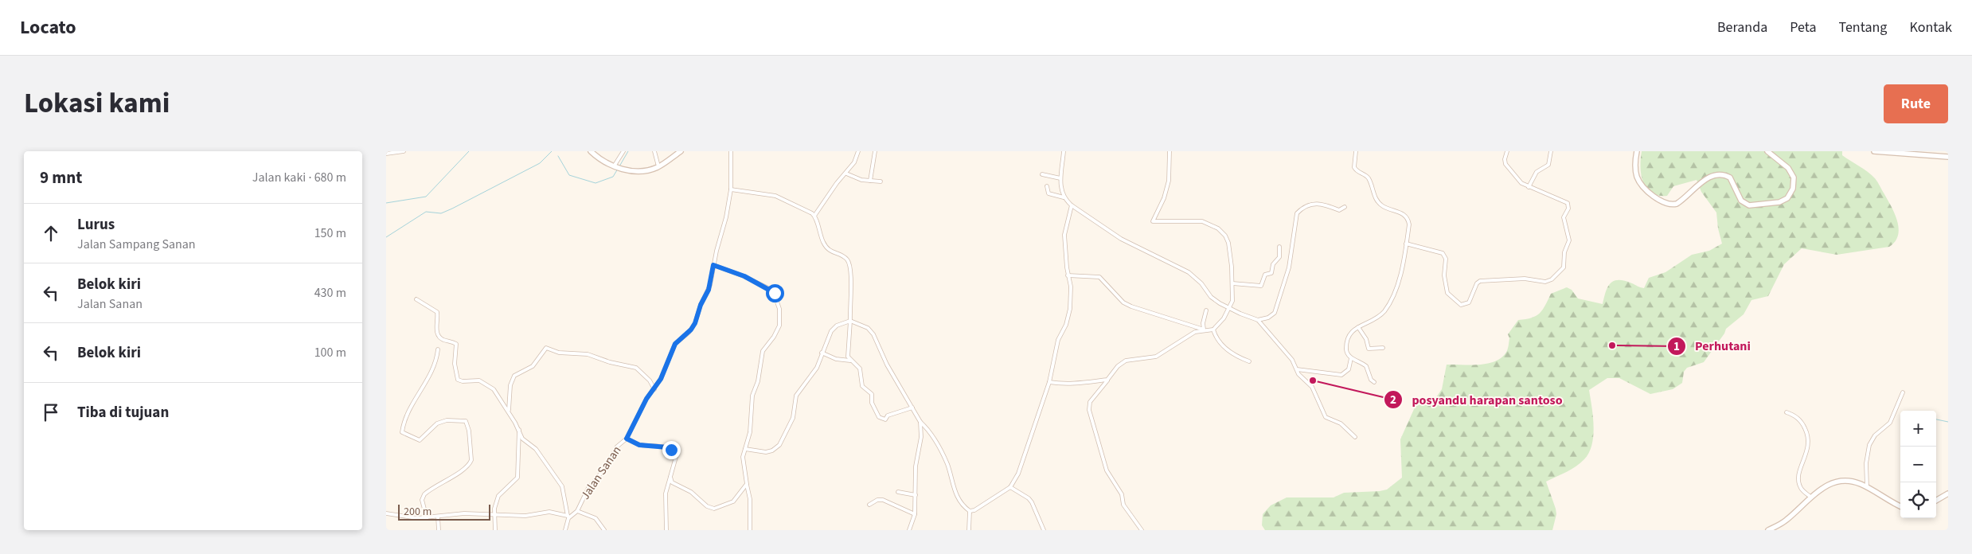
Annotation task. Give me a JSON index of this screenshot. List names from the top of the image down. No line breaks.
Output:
{"streets":{"street":["Jalan Sanan"]},"places":["Perhutani","posyandu harapan santoso"],"scale_bar":"200 m","page":{"header":"Locato","nav":["Beranda","Peta","Tentang","Kontak"],"title":"Lokasi kami","buttons":"Rute","heading":["9 mnt","Jalan kaki · 680 m"],"list":[["Lurus","Jalan Sampang Sanan","150 m"],["Belok kiri","Jalan Sanan","430 m"],["Belok kiri","100 m"],"Tiba di tujuan"],"map_buttons":["+","−"],"scale":"200 m"}}
